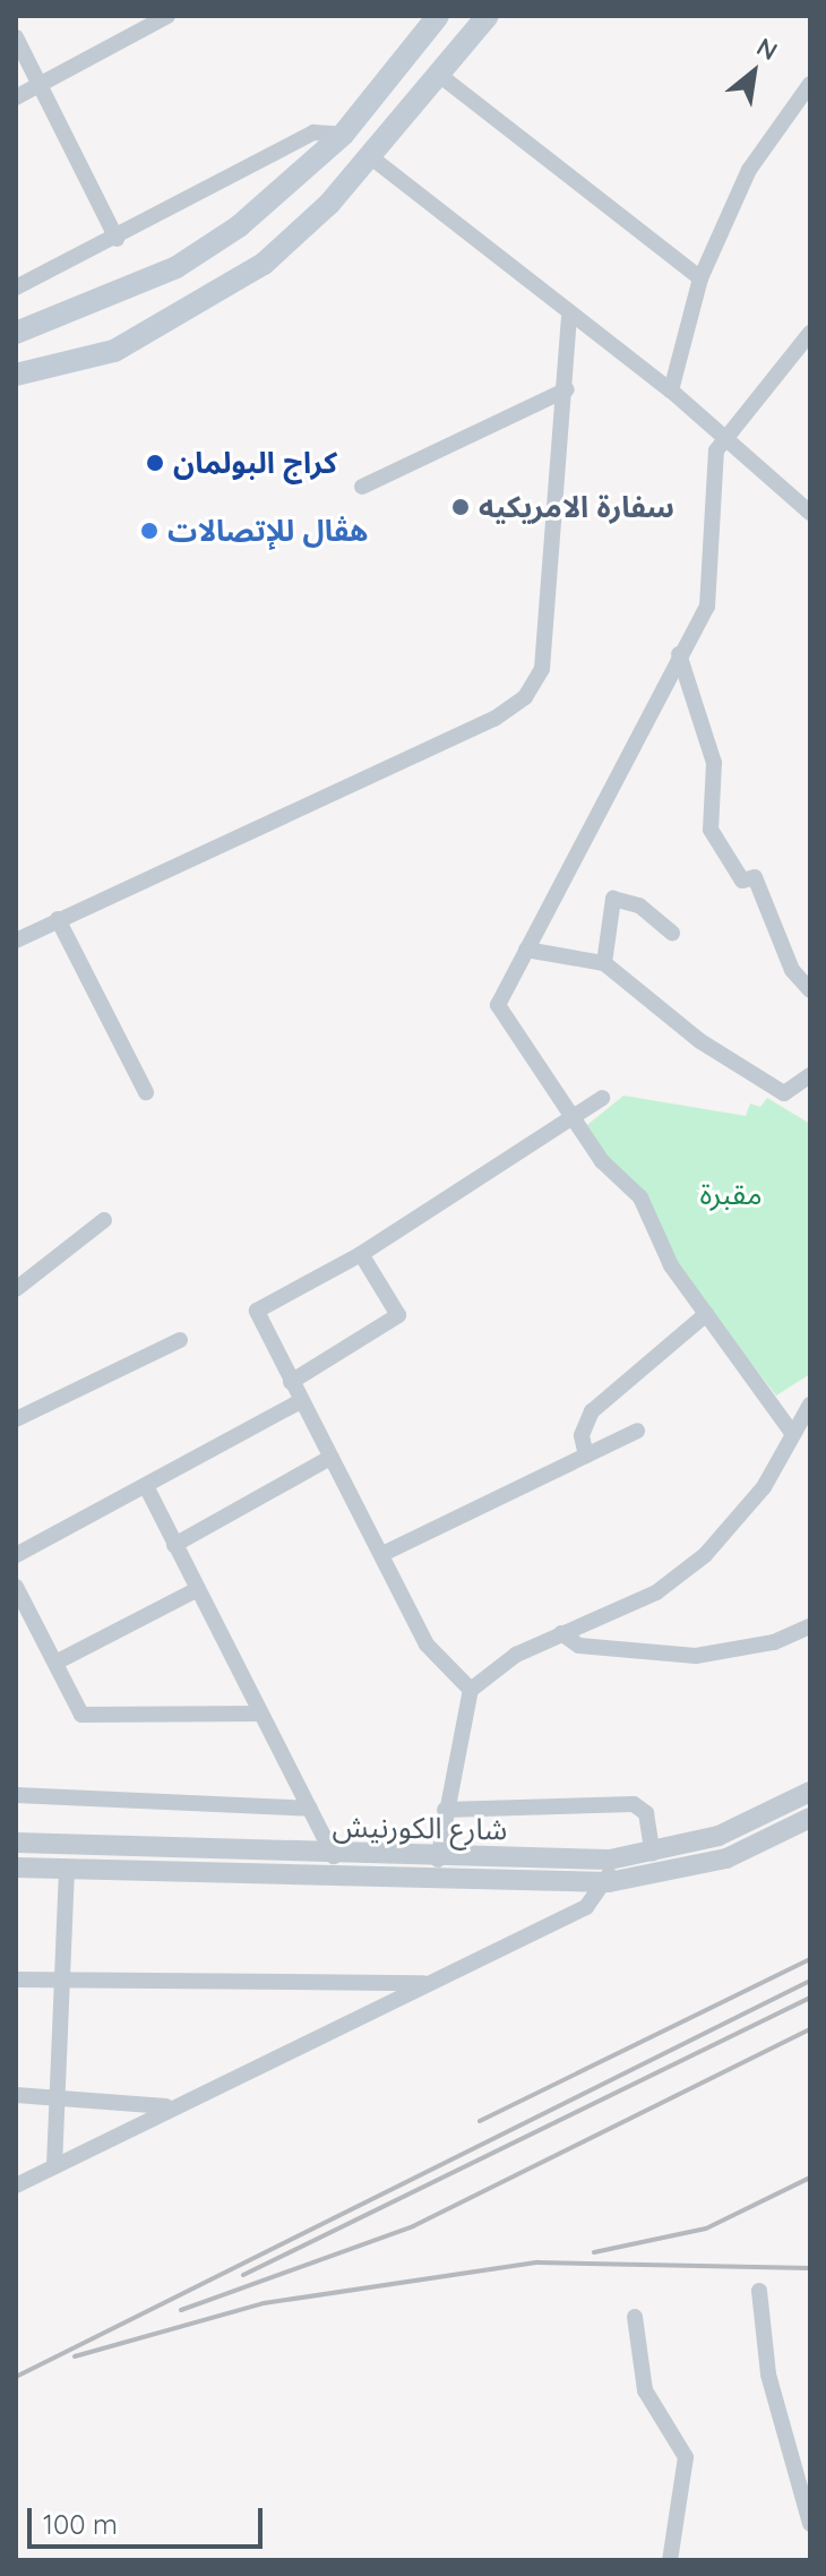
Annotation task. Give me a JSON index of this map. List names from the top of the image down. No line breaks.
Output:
{"streets":{"street":["شارع الكورنيش"]},"parks":["مقبرة"],"places":["كراج البولمان","سفارة الامريكيه","هڤال للإتصالات"],"scale_bar":"100 m","north":"top right"}
